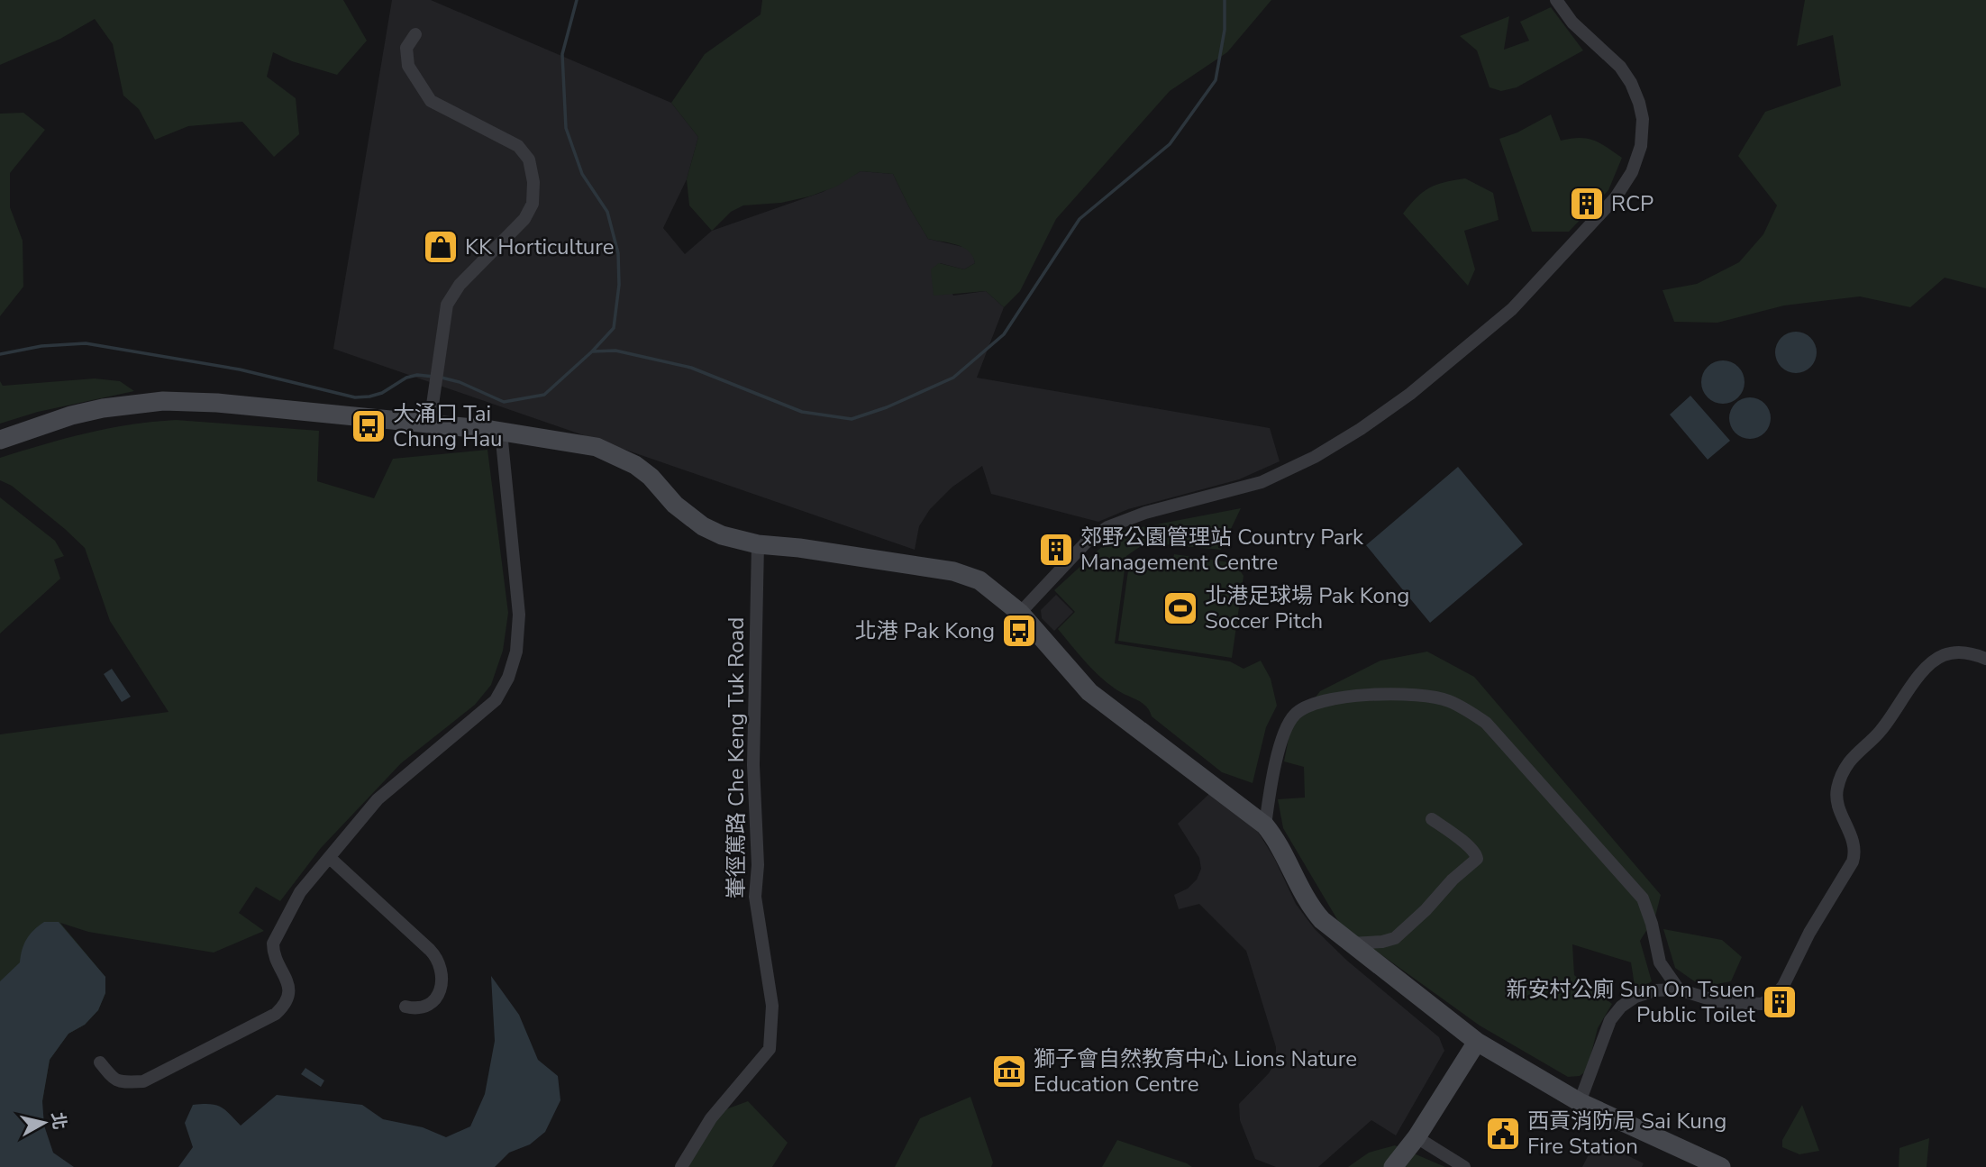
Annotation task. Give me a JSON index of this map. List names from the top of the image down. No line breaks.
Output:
{"streets":{"street":["輋徑篤路 Che Keng Tuk Road"]},"places":{"building":["RCP","郊野公園管理站 Country Park Management Centre","新安村公廁 Sun On Tsuen Public Toilet"],"shop":["KK Horticulture"],"bus stop":["大涌口 Tai Chung Hau","北港 Pak Kong"],"sports":["北港足球場 Pak Kong Soccer Pitch"],"museum":["獅子會自然教育中心 Lions Nature Education Centre"],"public building":["西貢消防局 Sai Kung Fire Station"]},"north":"right"}
